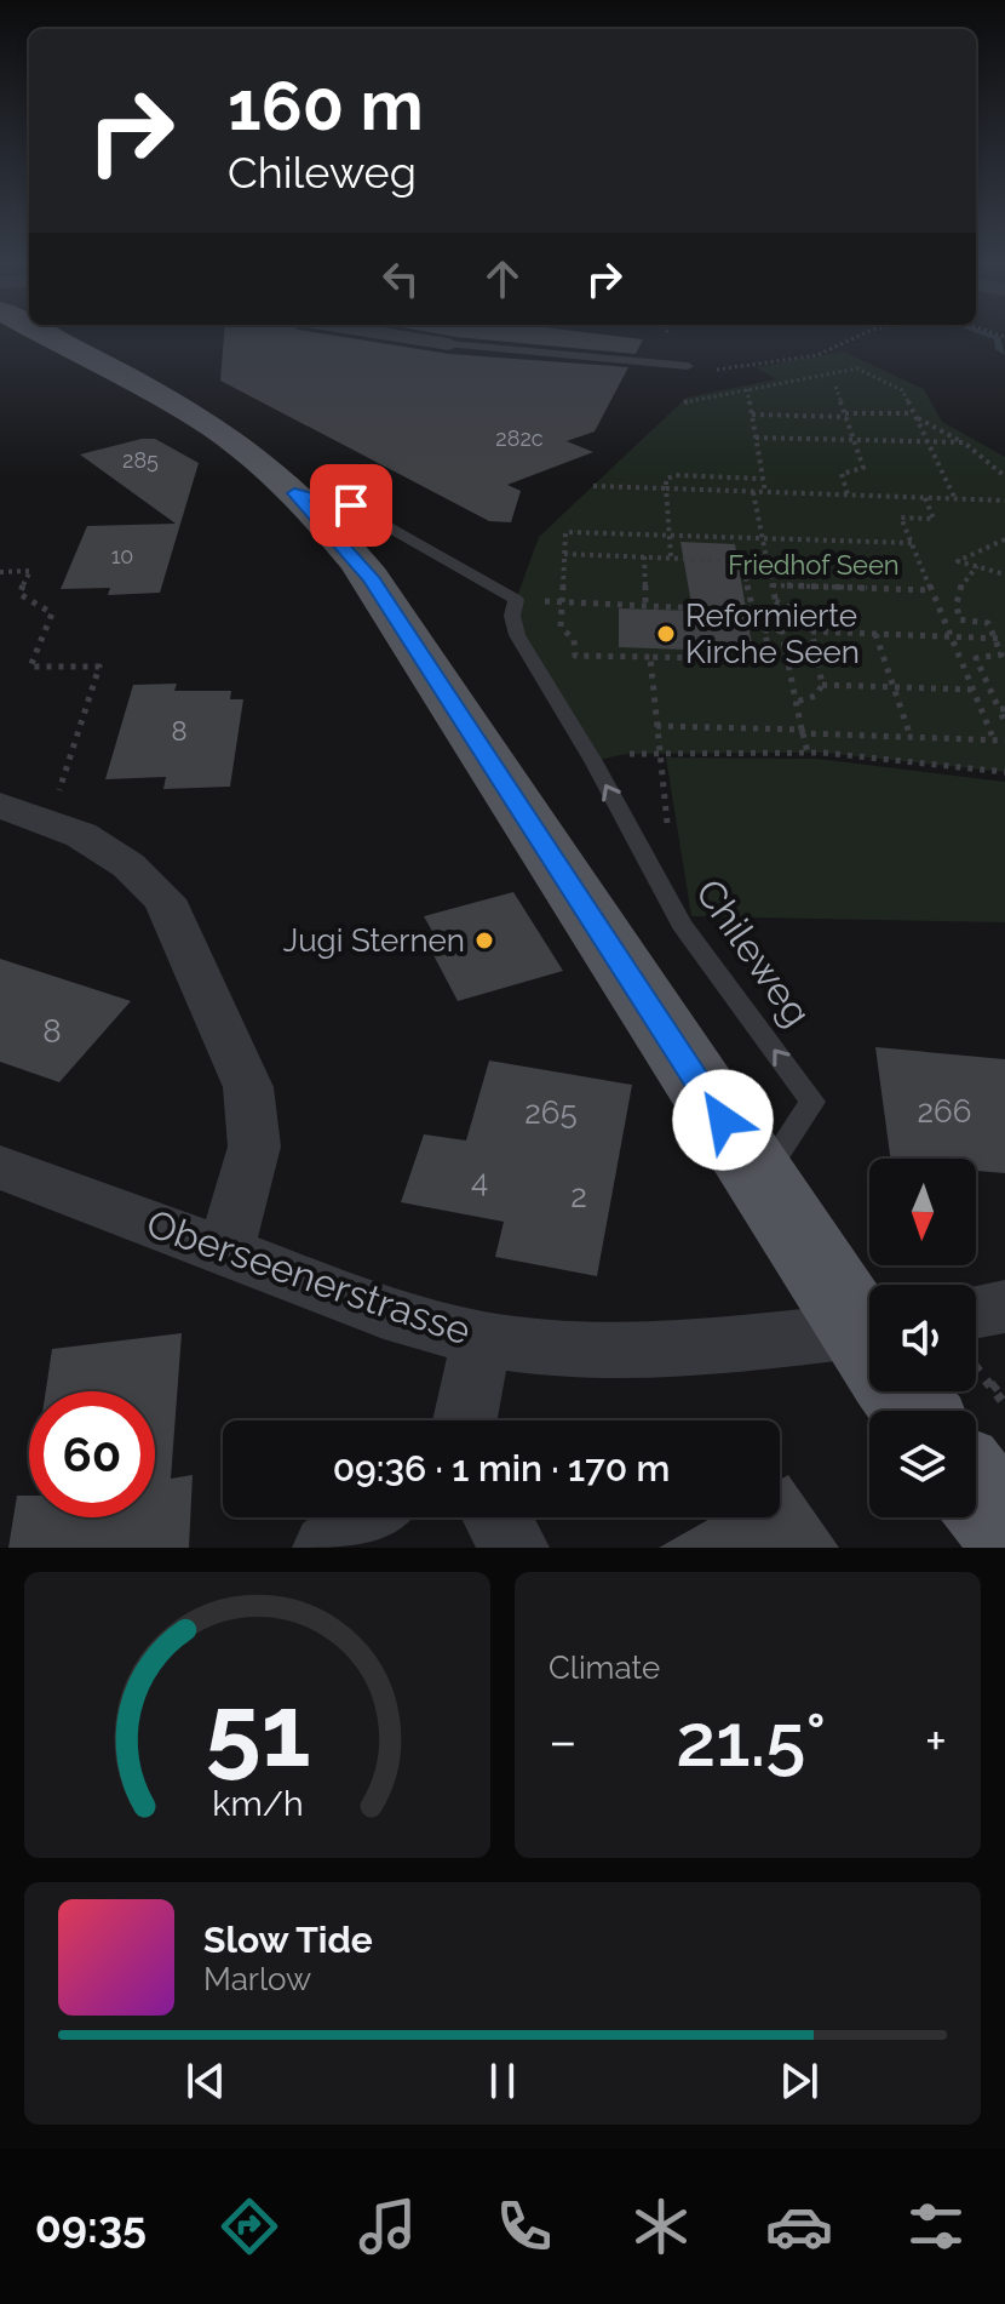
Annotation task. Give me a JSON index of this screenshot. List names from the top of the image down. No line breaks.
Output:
{"streets":{"street":["Oberseenerstrasse"],"lane":["Chileweg"]},"one_way":["Chileweg"],"parks":["Friedhof Seen"],"places":["Reformierte Kirche Seen","Jugi Sternen"],"house_numbers":["282c","285","10","8","8","266","265","4","2"],"north":"bottom","page":{"turn":["160 m","Chileweg"],"limit":"60","trip":"09:36 · 1 min · 170 m","tile":"Climate","heat":["−","21.5°","+"],"song":["Slow Tide","Marlow"],"tabs":"09:35","gauge":["51","km/h"]}}
